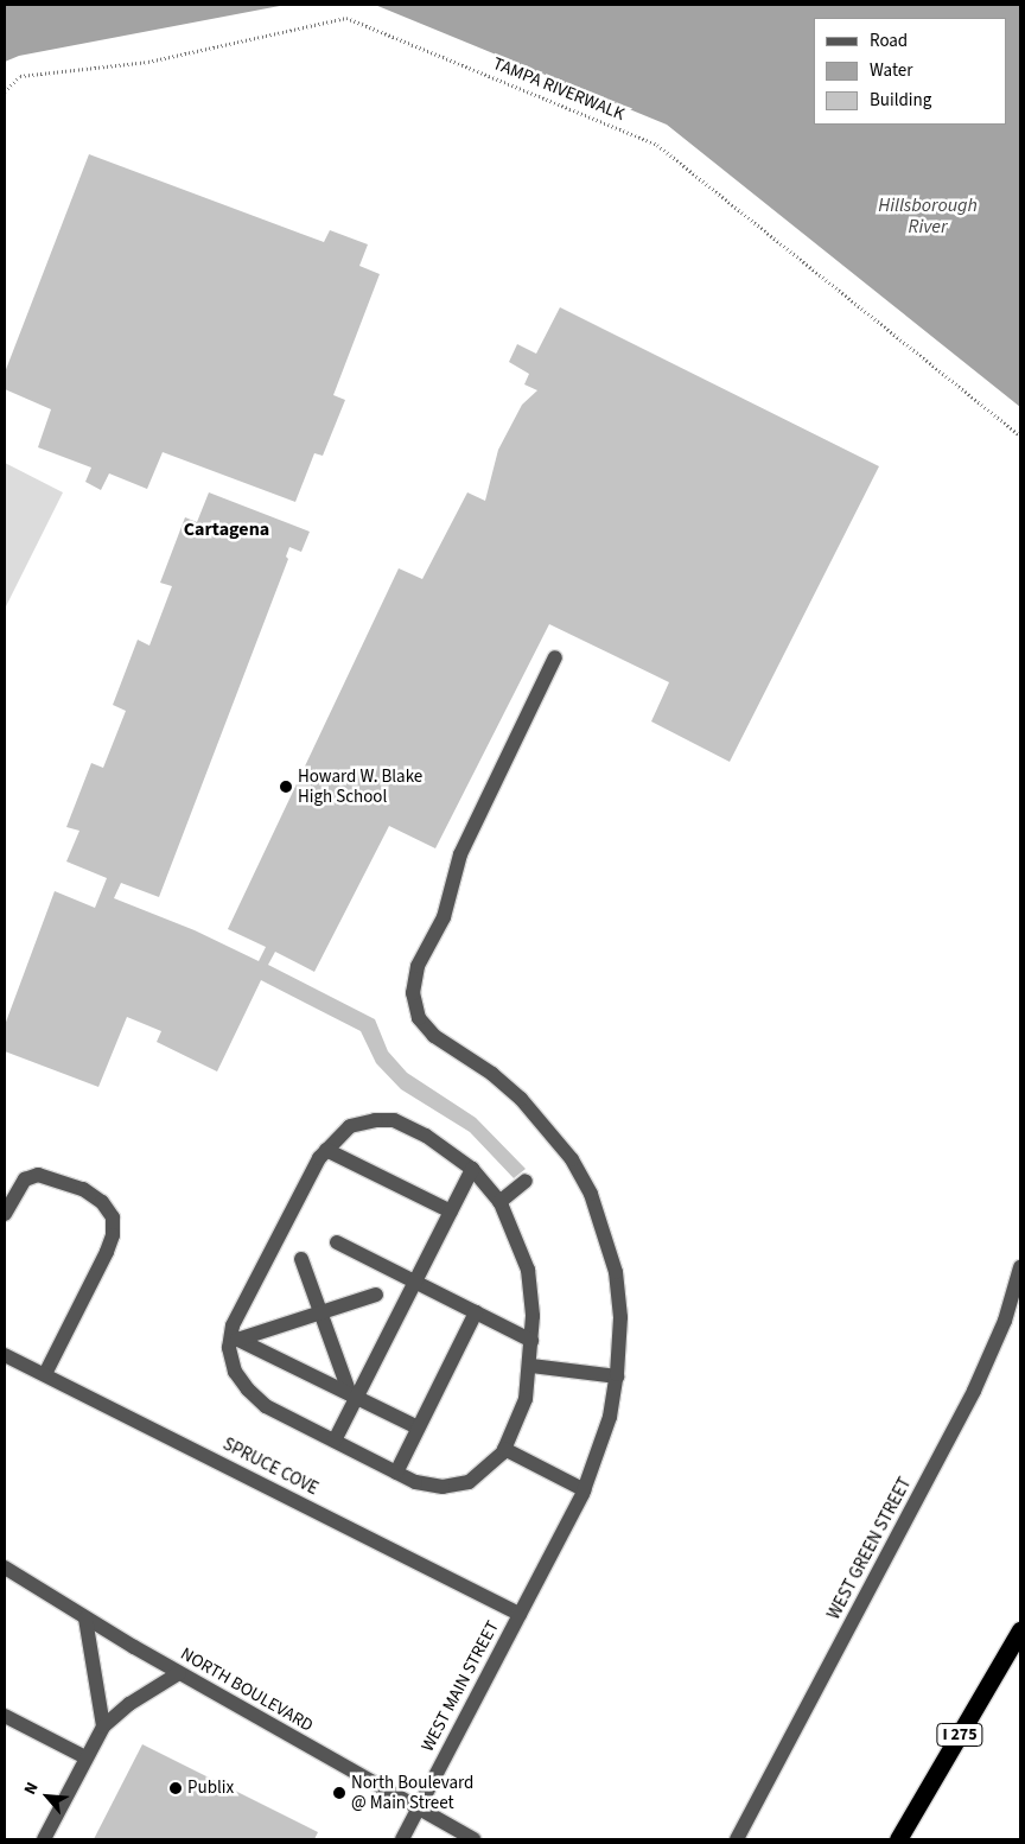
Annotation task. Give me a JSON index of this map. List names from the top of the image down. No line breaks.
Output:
{"streets":{"highway":["I 275"],"street":["SPRUCE COVE","WEST GREEN STREET","WEST MAIN STREET","NORTH BOULEVARD"],"path":["TAMPA RIVERWALK"]},"crossings":[["SPRUCE COVE","WEST MAIN STREET"],["WEST MAIN STREET","NORTH BOULEVARD"]],"districts":["Cartagena"],"water":["Hillsborough River"],"places":["Howard W. Blake High School","Publix","North Boulevard @ Main Street"],"legend":["Road","Water","Building"],"north":"top left"}
